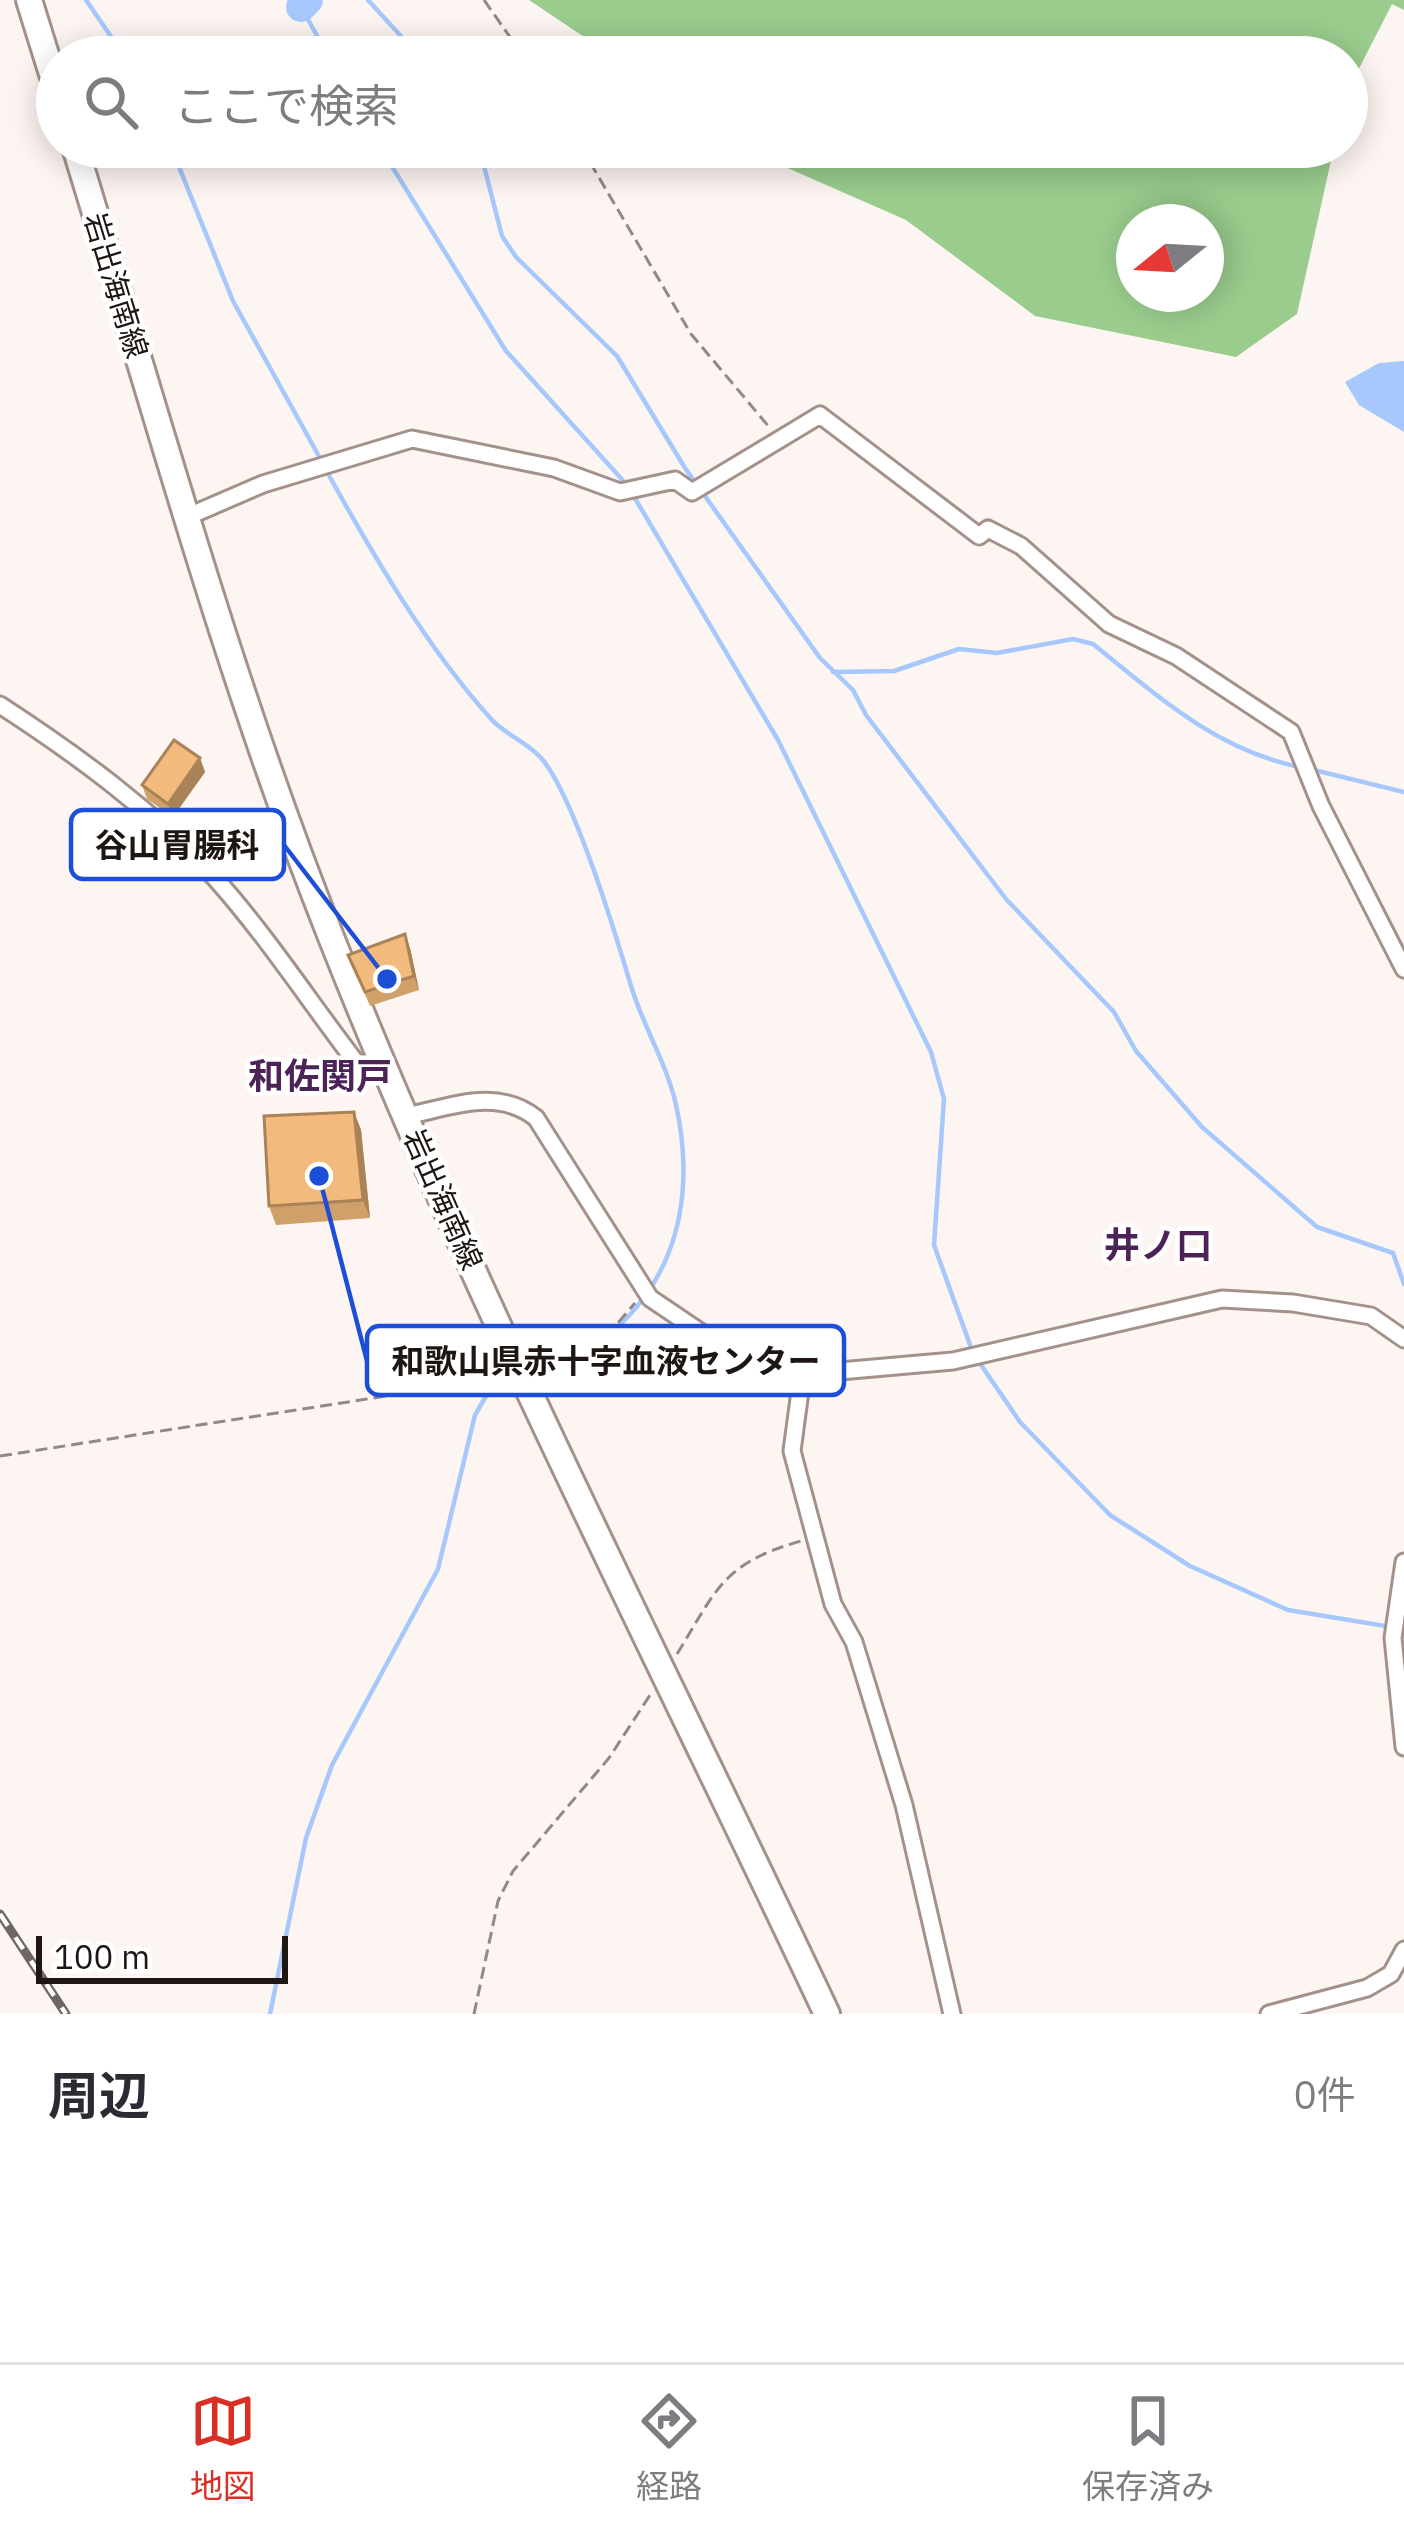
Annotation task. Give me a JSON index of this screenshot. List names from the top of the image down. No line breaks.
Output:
{"streets":{"main road":["岩出海南線"]},"districts":["和佐関戸","井ノ口"],"places":["谷山胃腸科","和歌山県赤十字血液センター"],"scale_bar":"100 m","north":"left","page":{"search":"ここで検索","scale":"100 m","heading":["周辺","0件"],"nav":["地図","経路","保存済み"]}}
